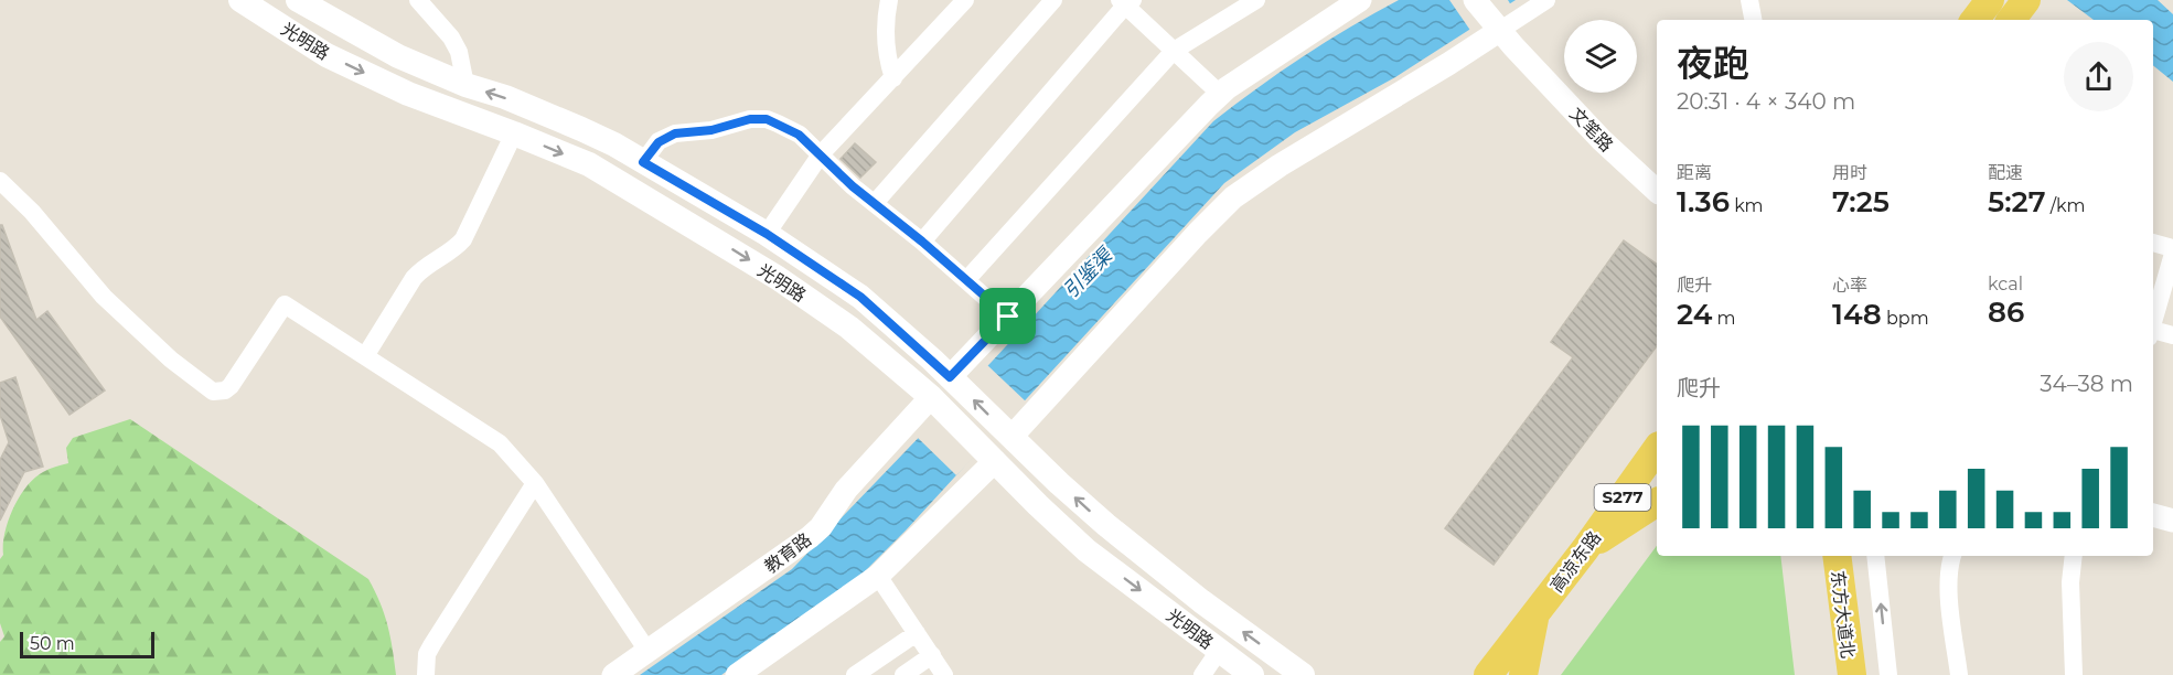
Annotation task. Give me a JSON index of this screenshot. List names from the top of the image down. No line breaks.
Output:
{"streets":{"main road":["光明路","S277","高凉东路","东方大道北"],"street":["文笔路","教育路"]},"crossings":[["光明路","教育路"],["S277","高凉东路"]],"water":["引鉴渠"],"scale_bar":"50 m","page":{"heading":["夜跑","20:31 · 4 × 340 m"],"stats":[["距离","1.36 km"],["用时","7:25"],["配速","5:27 /km"],["爬升","24 m"],["心率","148 bpm"],["kcal","86"]],"chart":["爬升","34–38 m"],"scale":"50 m"}}
